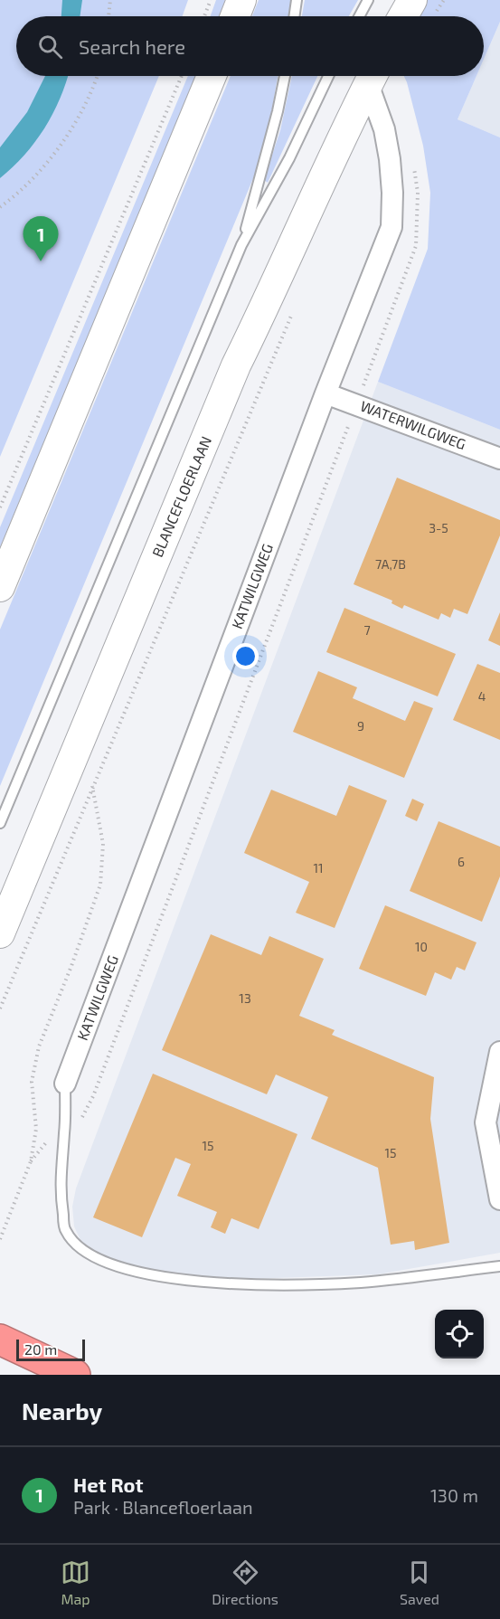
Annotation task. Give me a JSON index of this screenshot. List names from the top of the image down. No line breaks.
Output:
{"streets":{"main road":["BLANCEFLOERLAAN"],"street":["WATERWILGWEG","KATWILGWEG"]},"crossings":[["WATERWILGWEG","KATWILGWEG"]],"house_numbers":["3-5","7A,7B","7","4","9","6","11","10","13","15","15"],"scale_bar":"20 m","page":{"search":"Search here","pins":"1","scale":"20 m","heading":"Nearby","list":[{"mark":"1","name":"Het Rot","note":"Park · Blancefloerlaan","value":"130 m"}],"nav":["Map","Directions","Saved"]}}
